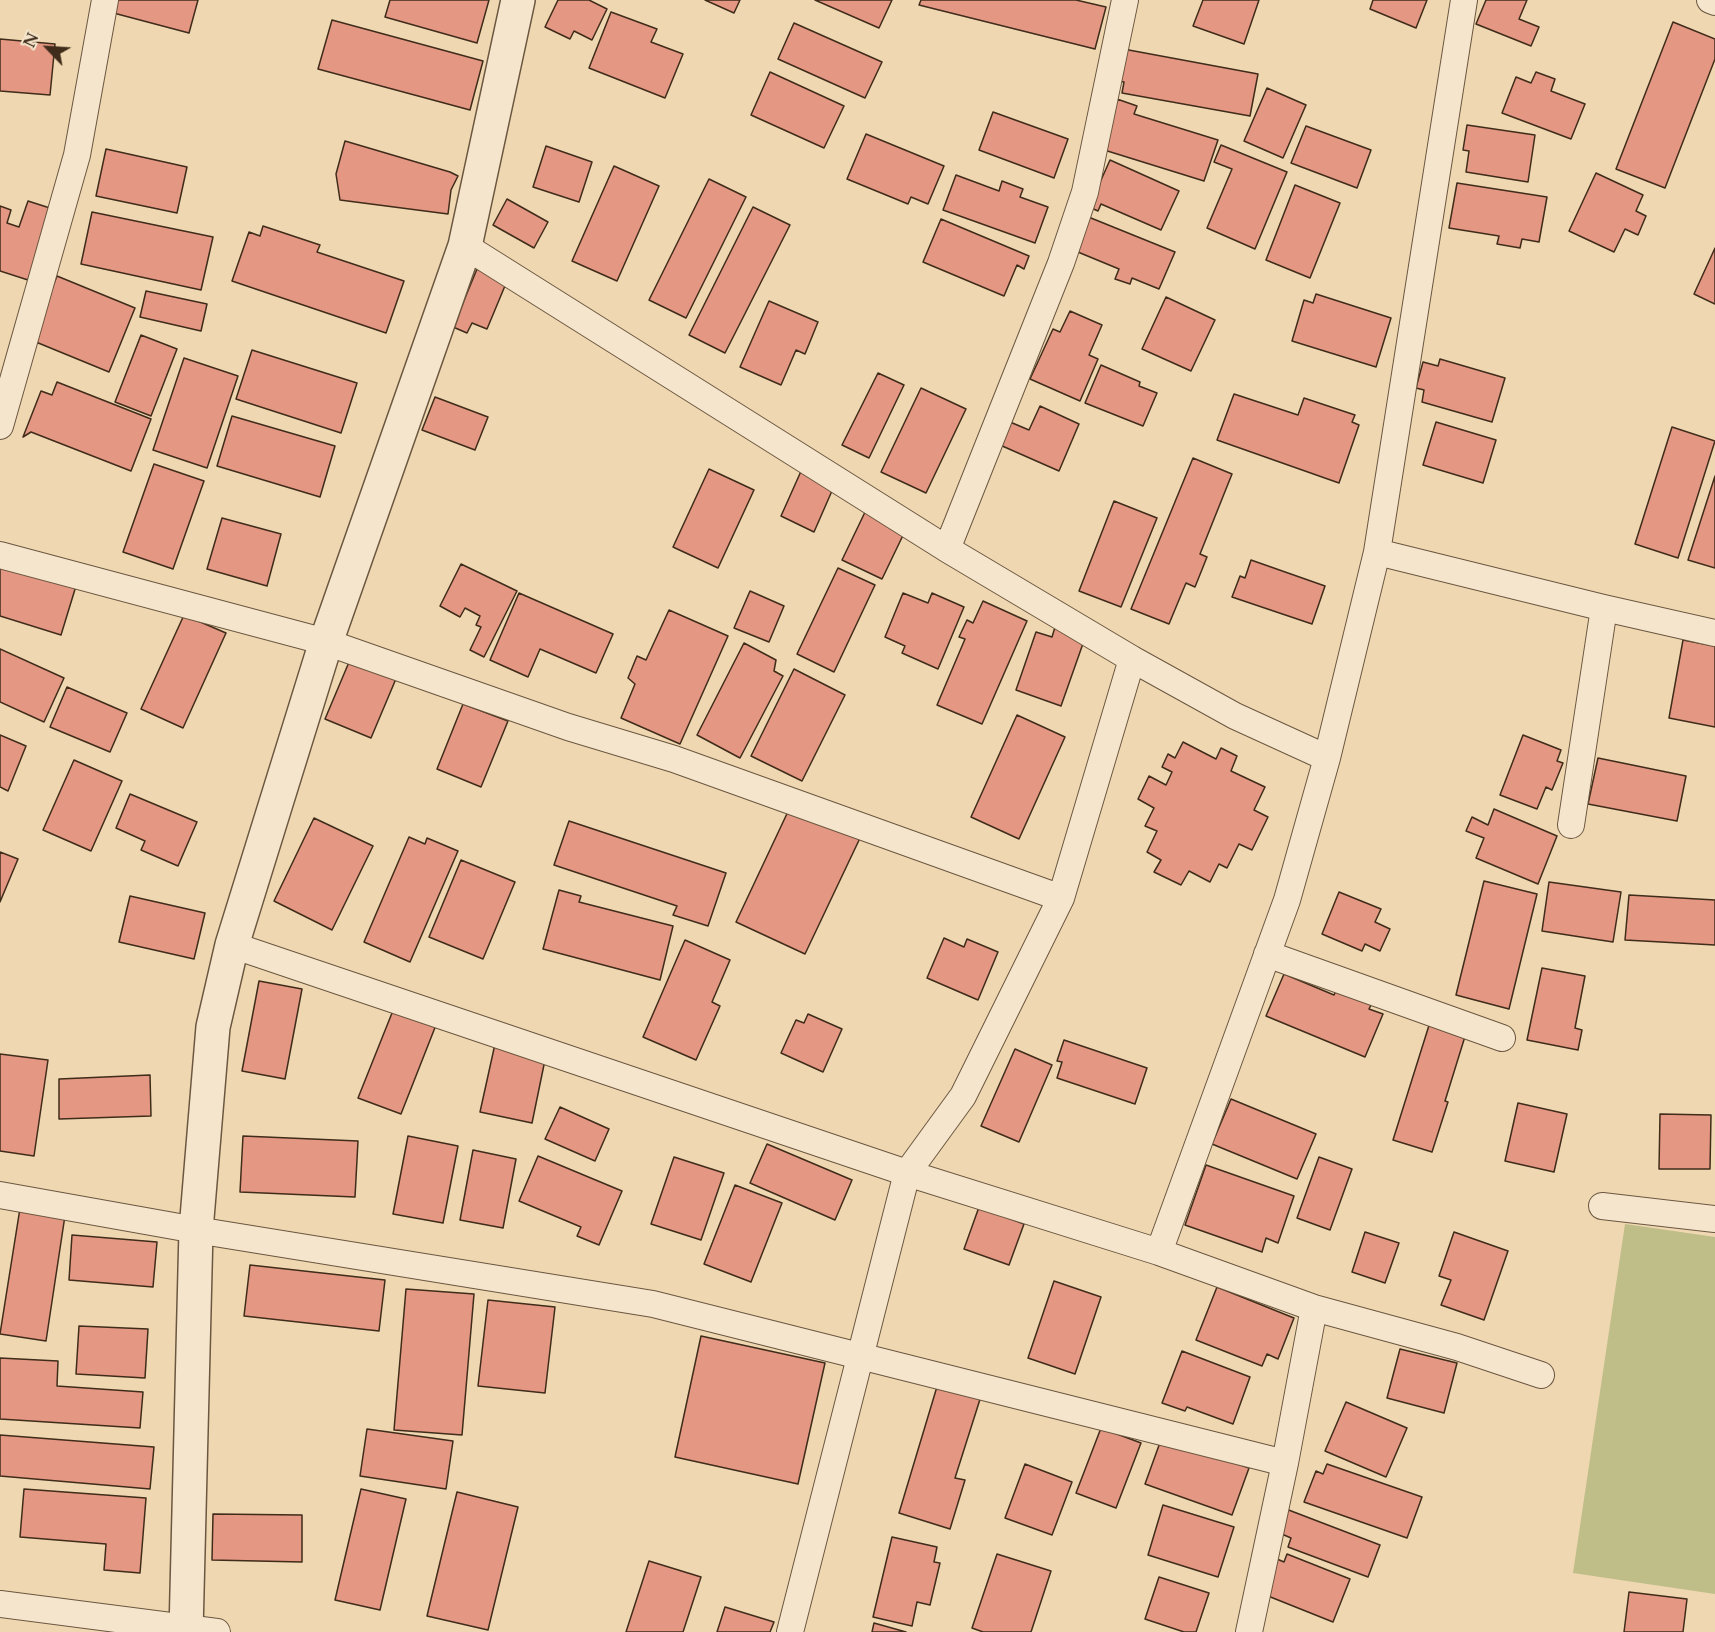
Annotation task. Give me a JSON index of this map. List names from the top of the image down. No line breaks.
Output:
{"north":"top left"}
